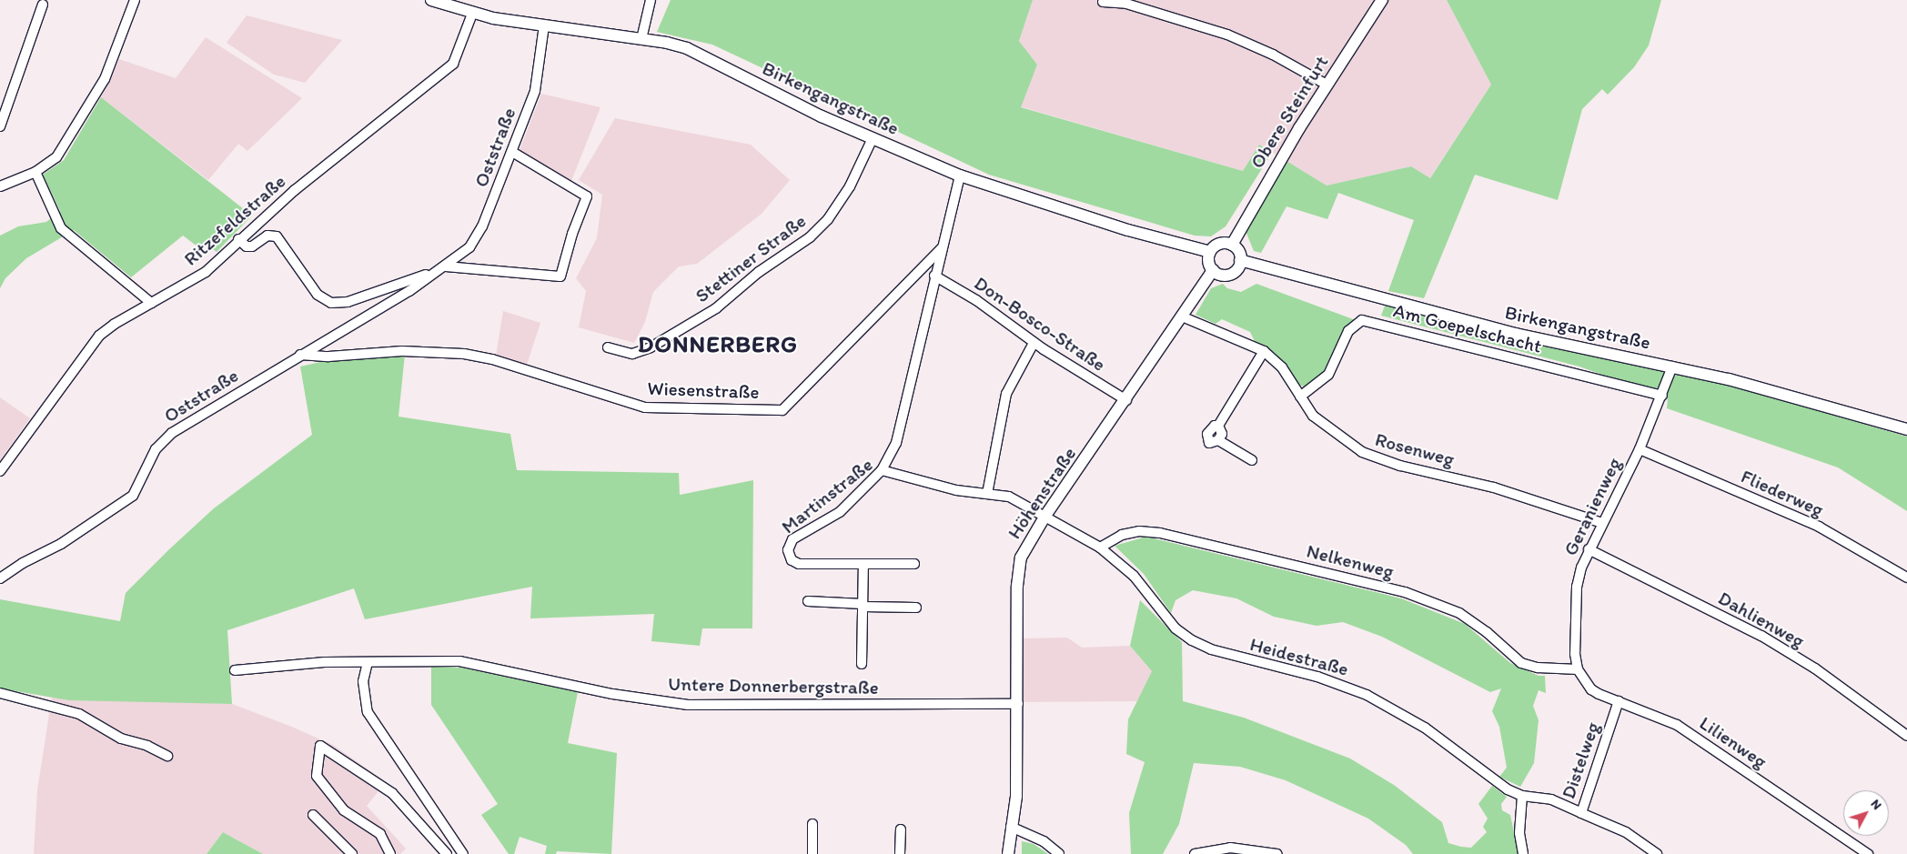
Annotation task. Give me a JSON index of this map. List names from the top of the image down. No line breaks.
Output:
{"streets":{"street":["Birkengangstraße","Obere Steinfurt","Oststraße","Ritzefeldstraße","Stettiner Straße","Don-Bosco-Straße","Am Goepelschacht","Wiesenstraße","Rosenweg","Höhenstraße","Fliederweg","Martinstraße","Geranienweg","Nelkenweg","Dahlienweg","Heidestraße","Untere Donnerbergstraße","Lilienweg","Distelweg"]},"crossings":[["Birkengangstraße","Obere Steinfurt"],["Birkengangstraße","Oststraße"],["Birkengangstraße","Ritzefeldstraße"],["Birkengangstraße","Stettiner Straße"],["Birkengangstraße","Höhenstraße"],["Birkengangstraße","Geranienweg"],["Obere Steinfurt","Höhenstraße"],["Oststraße","Wiesenstraße"],["Don-Bosco-Straße","Höhenstraße"],["Am Goepelschacht","Rosenweg"],["Am Goepelschacht","Geranienweg"],["Rosenweg","Höhenstraße"],["Rosenweg","Geranienweg"],["Höhenstraße","Martinstraße"],["Höhenstraße","Heidestraße"],["Höhenstraße","Untere Donnerbergstraße"],["Fliederweg","Geranienweg"],["Martinstraße","Heidestraße"],["Geranienweg","Nelkenweg"],["Geranienweg","Dahlienweg"],["Geranienweg","Lilienweg"],["Nelkenweg","Heidestraße"],["Nelkenweg","Lilienweg"],["Heidestraße","Distelweg"],["Lilienweg","Distelweg"]],"districts":["DONNERBERG"],"north":"top right"}
